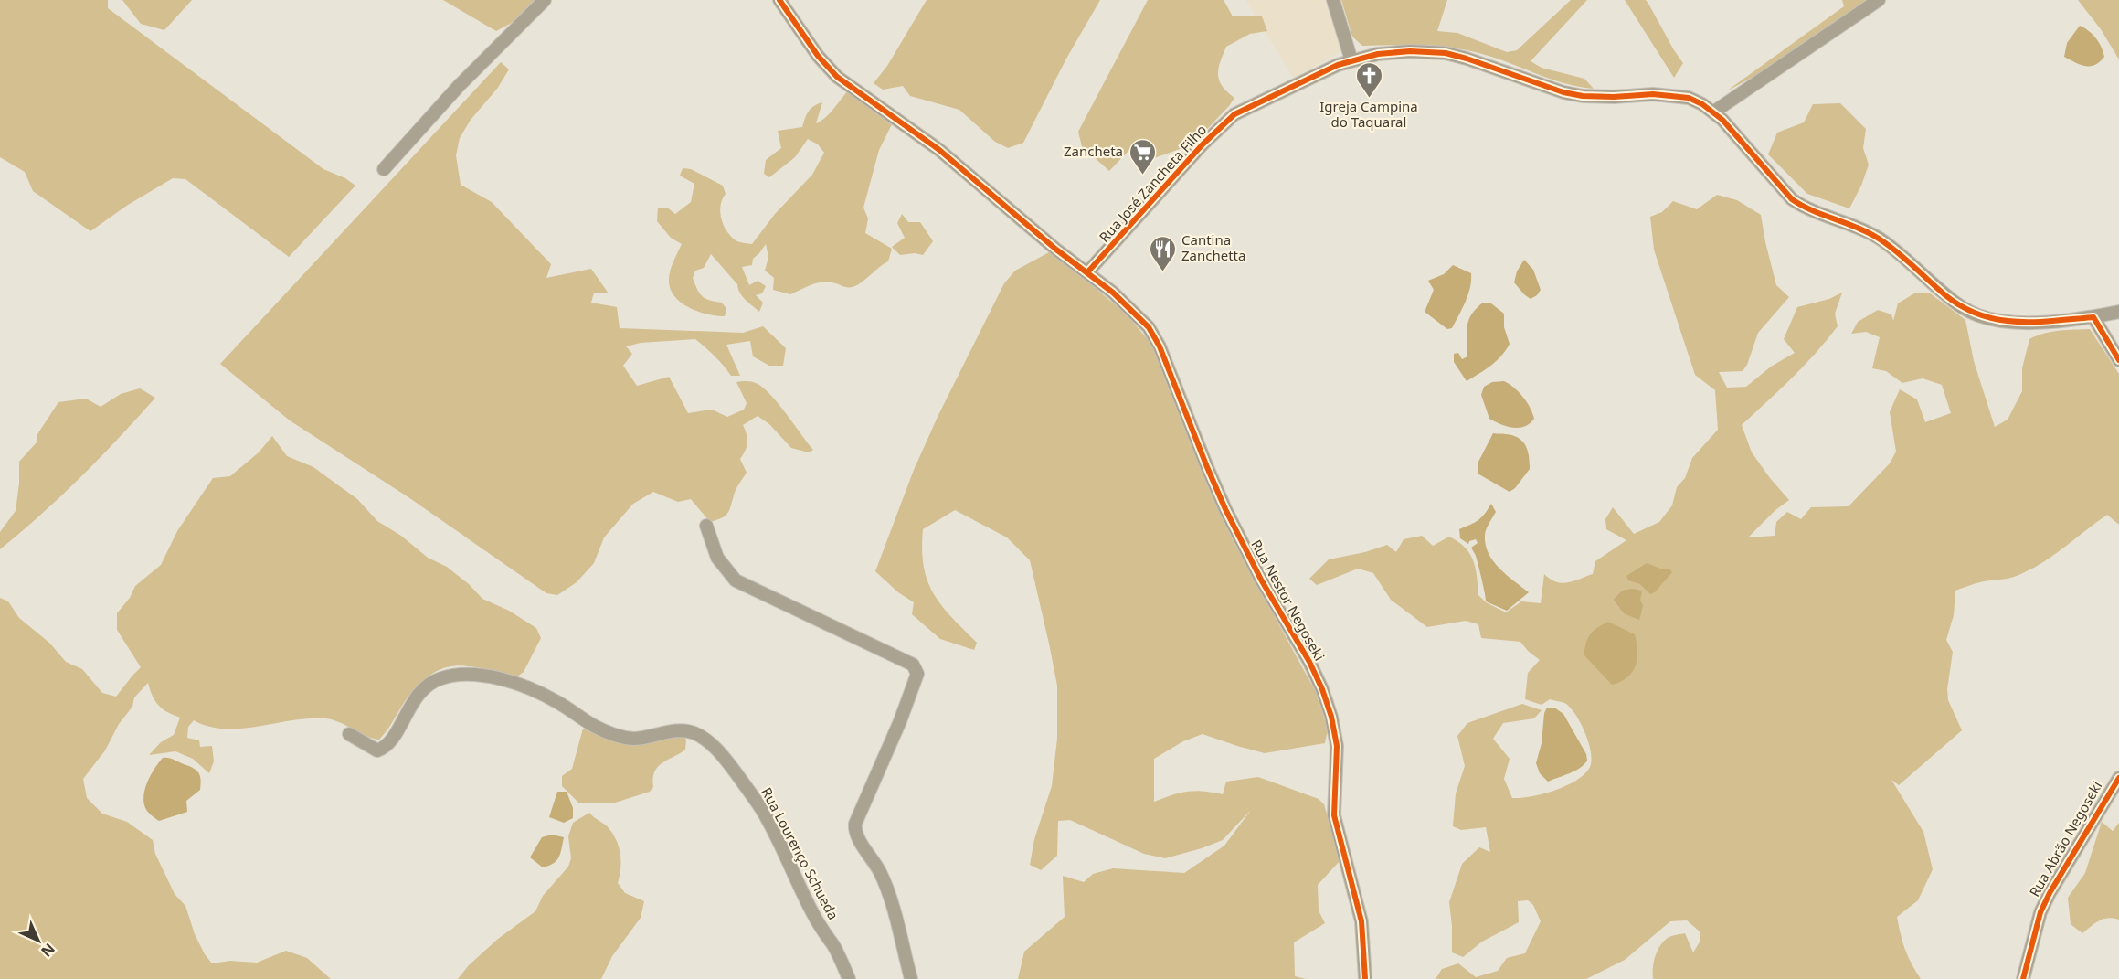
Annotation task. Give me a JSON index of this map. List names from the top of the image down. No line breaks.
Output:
{"streets":{"street":["Rua José Zancheta Filho","Rua Nestor Negoseki","Rua Abrão Negoseki","Rua Lourenço Schueda"]},"crossings":[["Rua José Zancheta Filho","Rua Nestor Negoseki"]],"places":{"church":["Igreja Campina do Taquaral"],"supermarket":["Zancheta"],"restaurant":["Cantina Zanchetta"]},"north":"bottom right"}
